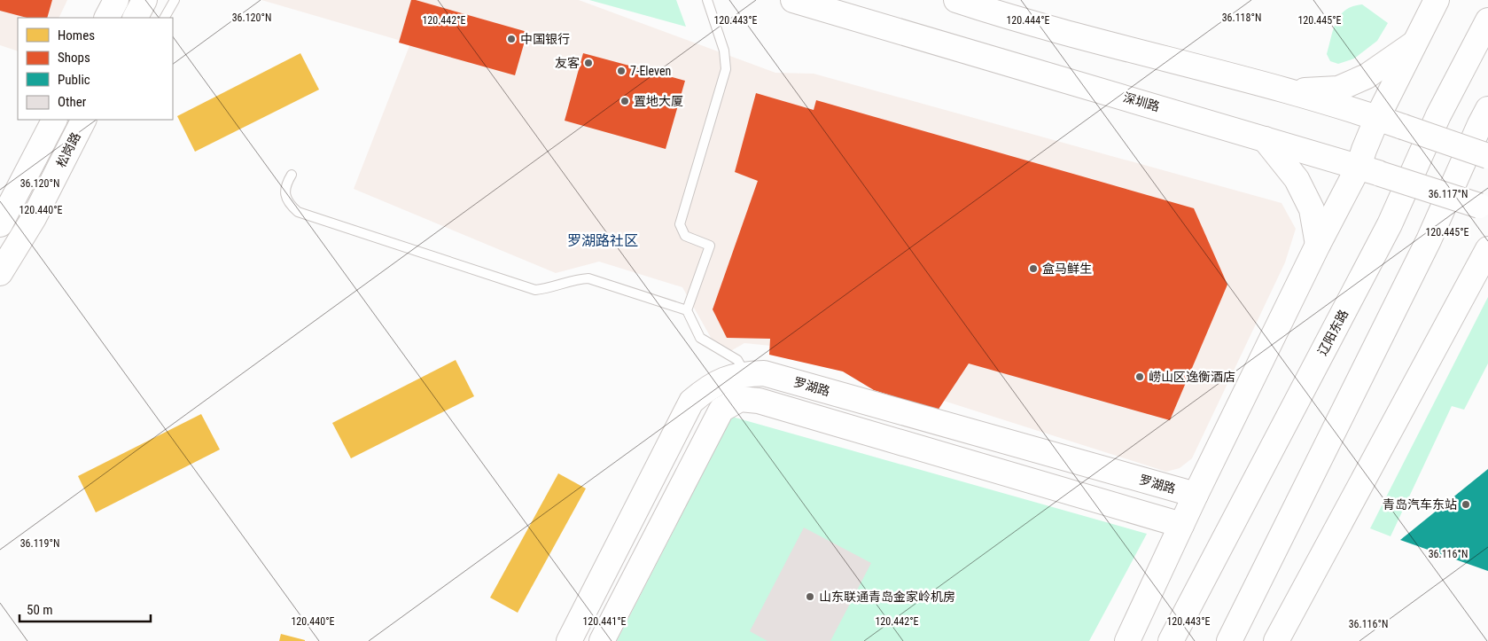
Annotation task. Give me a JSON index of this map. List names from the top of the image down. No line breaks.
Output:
{"streets":{"main road":["深圳路","松岗路","辽阳东路","罗湖路"]},"districts":["罗湖路社区"],"places":["中国银行","友客","7-Eleven","置地大厦","盒马鲜生","崂山区逸衡酒店","青岛汽车东站","山东联通青岛金家岭机房"],"legend":["Homes","Shops","Public","Other"],"scale_bar":"50 m","coordinates":["36.120°N","36.118°N","120.442°E","120.443°E","120.444°E","120.445°E","36.117°N","120.440°E","36.119°N","36.116°N","120.441°E"]}
